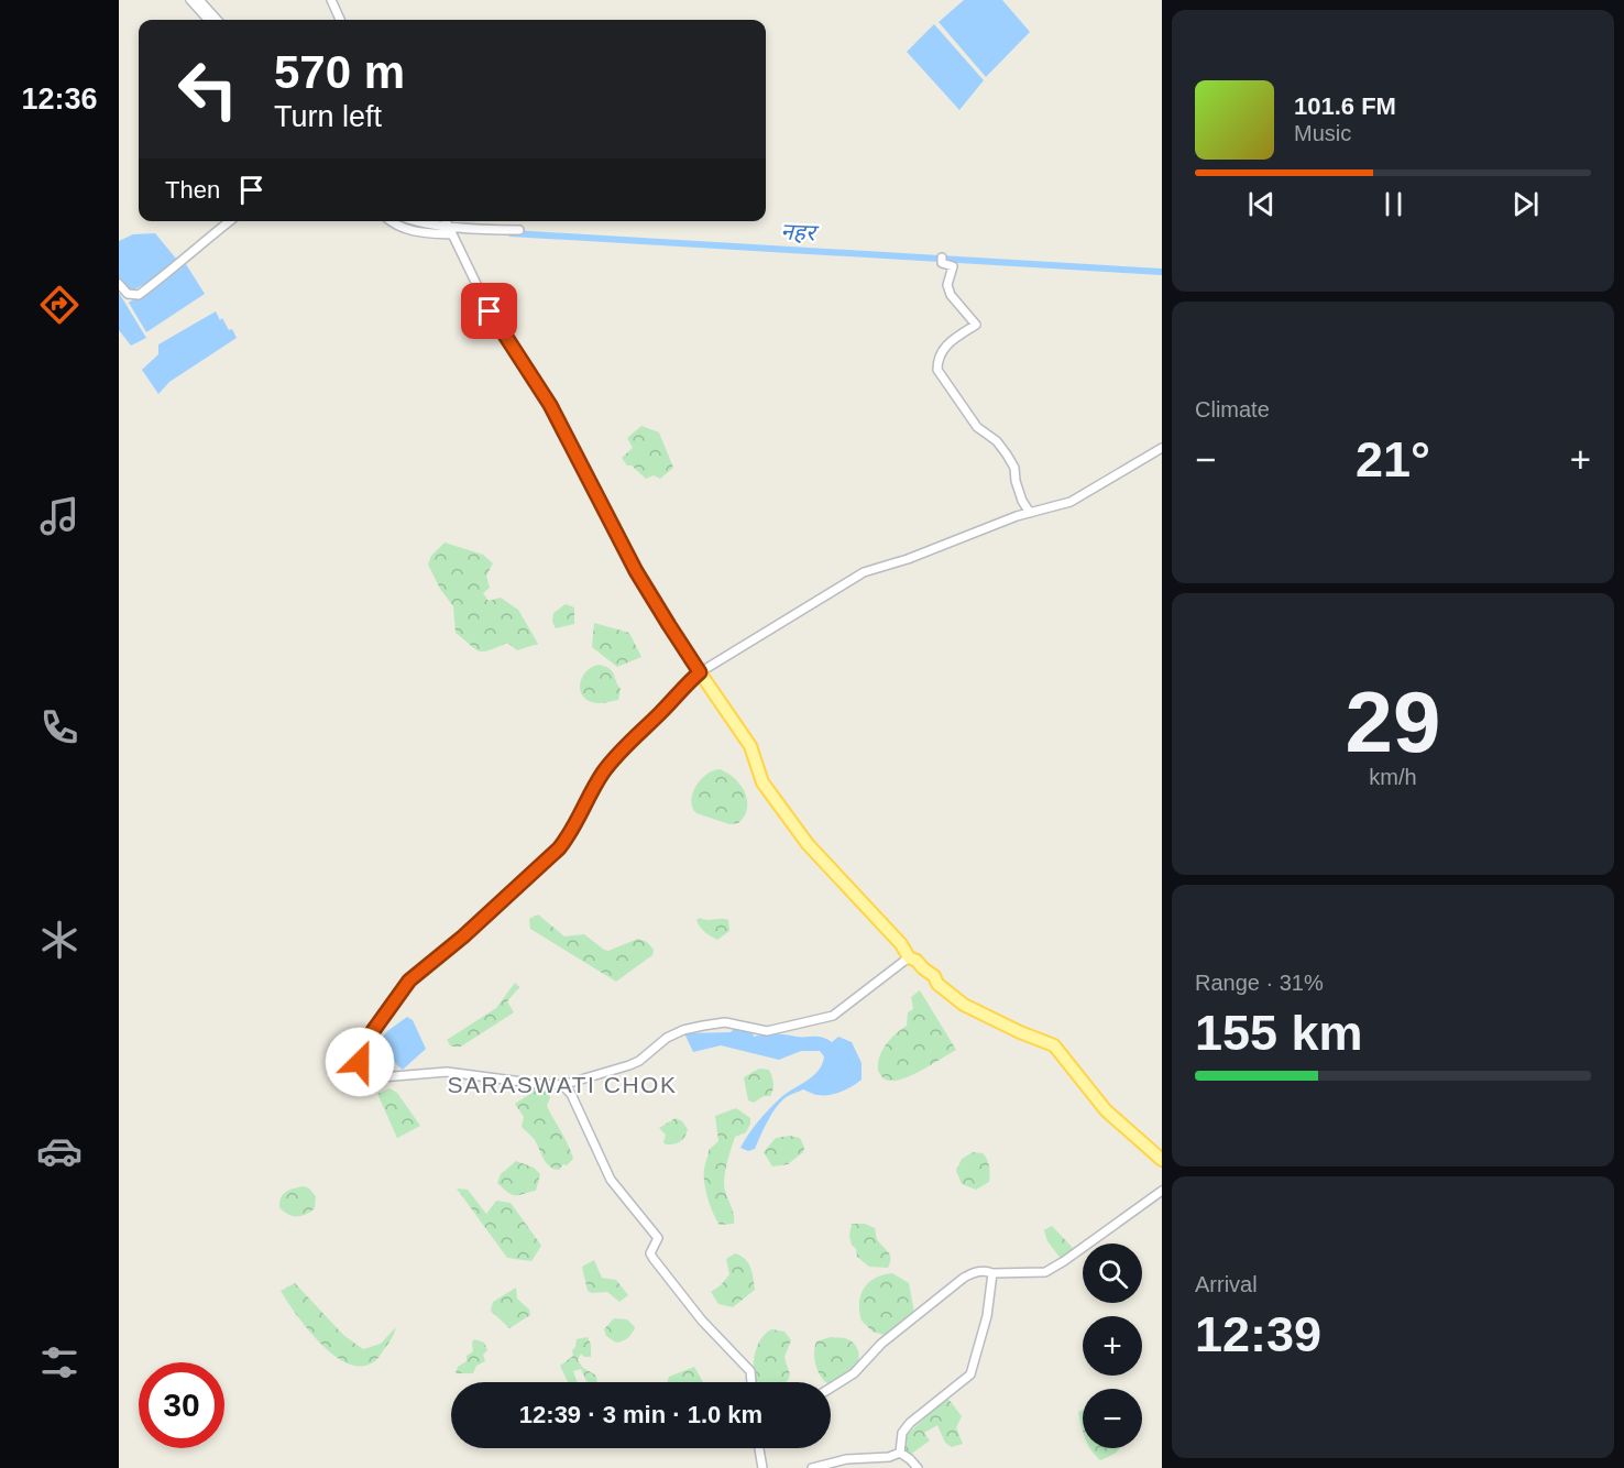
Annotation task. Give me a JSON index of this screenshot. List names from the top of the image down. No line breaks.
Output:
{"districts":["SARASWATI CHOK"],"water":["नहर"],"page":{"tabs":"12:36","turn":["570 m","Turn left"],"song":["101.6 FM","Music"],"then":"Then","tile":["Climate",["29","km/h"],["Range · 31%","155 km"],["Arrival","12:39"]],"heat":["−","21°","+"],"map_buttons":["+","−"],"limit":"30","trip":"12:39 · 3 min · 1.0 km"}}
